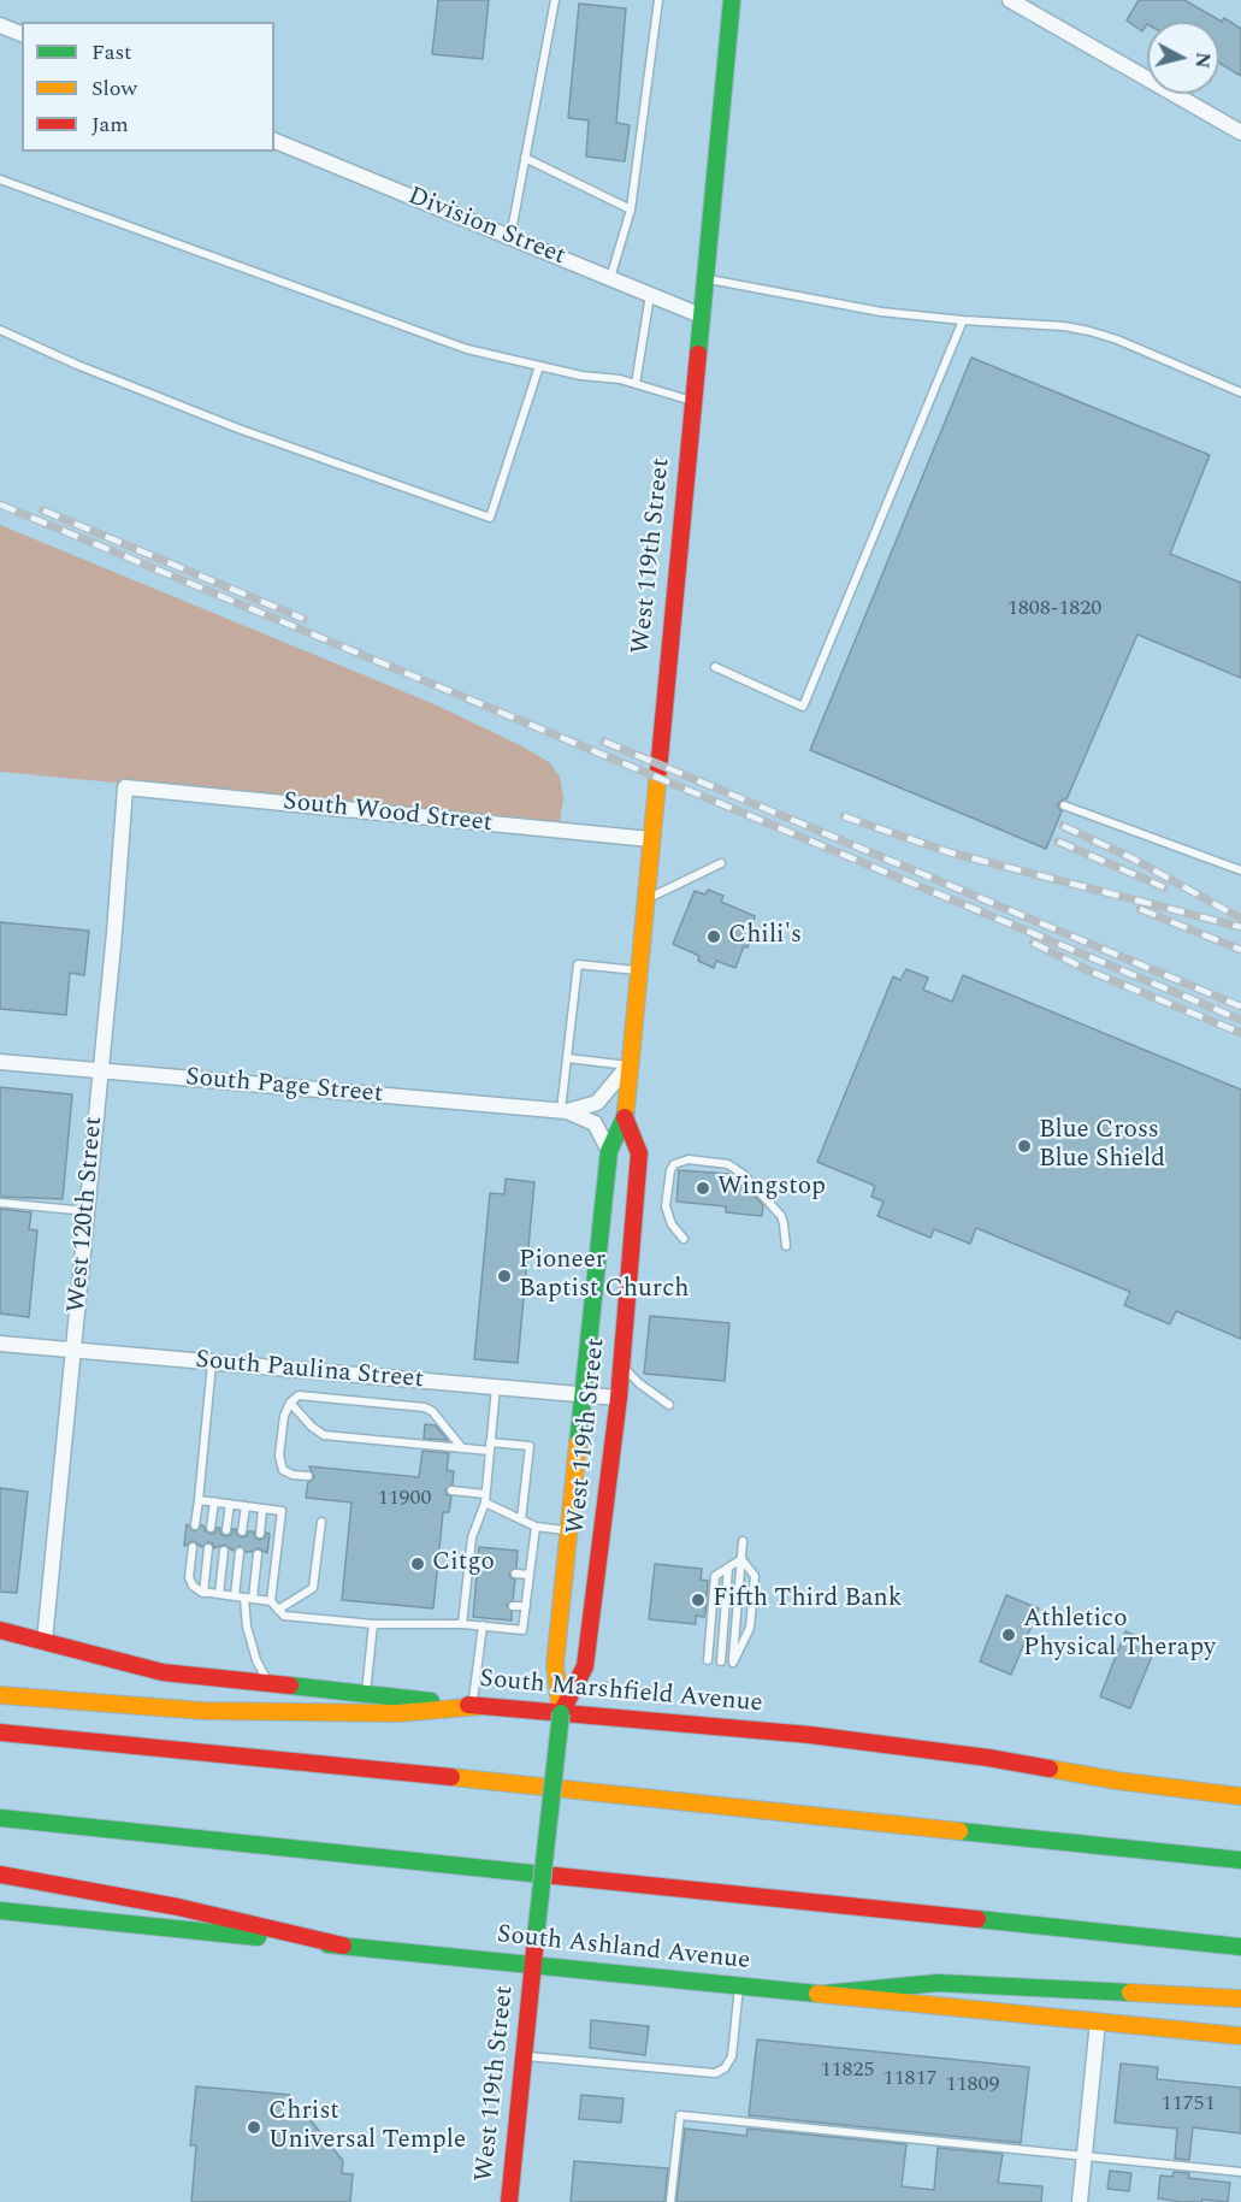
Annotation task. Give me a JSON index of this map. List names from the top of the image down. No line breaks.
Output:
{"streets":{"main road":["West 119th Street","South Marshfield Avenue","South Ashland Avenue"],"street":["Division Street","South Wood Street","South Page Street","West 120th Street","South Paulina Street"]},"crossings":[["Division Street","West 119th Street"],["West 119th Street","South Wood Street"],["West 119th Street","South Page Street"],["West 119th Street","South Paulina Street"],["West 119th Street","South Marshfield Avenue"],["West 119th Street","South Ashland Avenue"],["South Wood Street","West 120th Street"],["South Page Street","West 120th Street"],["West 120th Street","South Paulina Street"],["West 120th Street","South Marshfield Avenue"]],"places":["Chili's","Blue Cross Blue Shield","Wingstop","Pioneer Baptist Church","Citgo","Fifth Third Bank","Athletico Physical Therapy","Christ Universal Temple"],"house_numbers":["1808-1820","11900","11825","11817","11809","11751"],"legend":["Fast","Slow","Jam"],"north":"right"}
